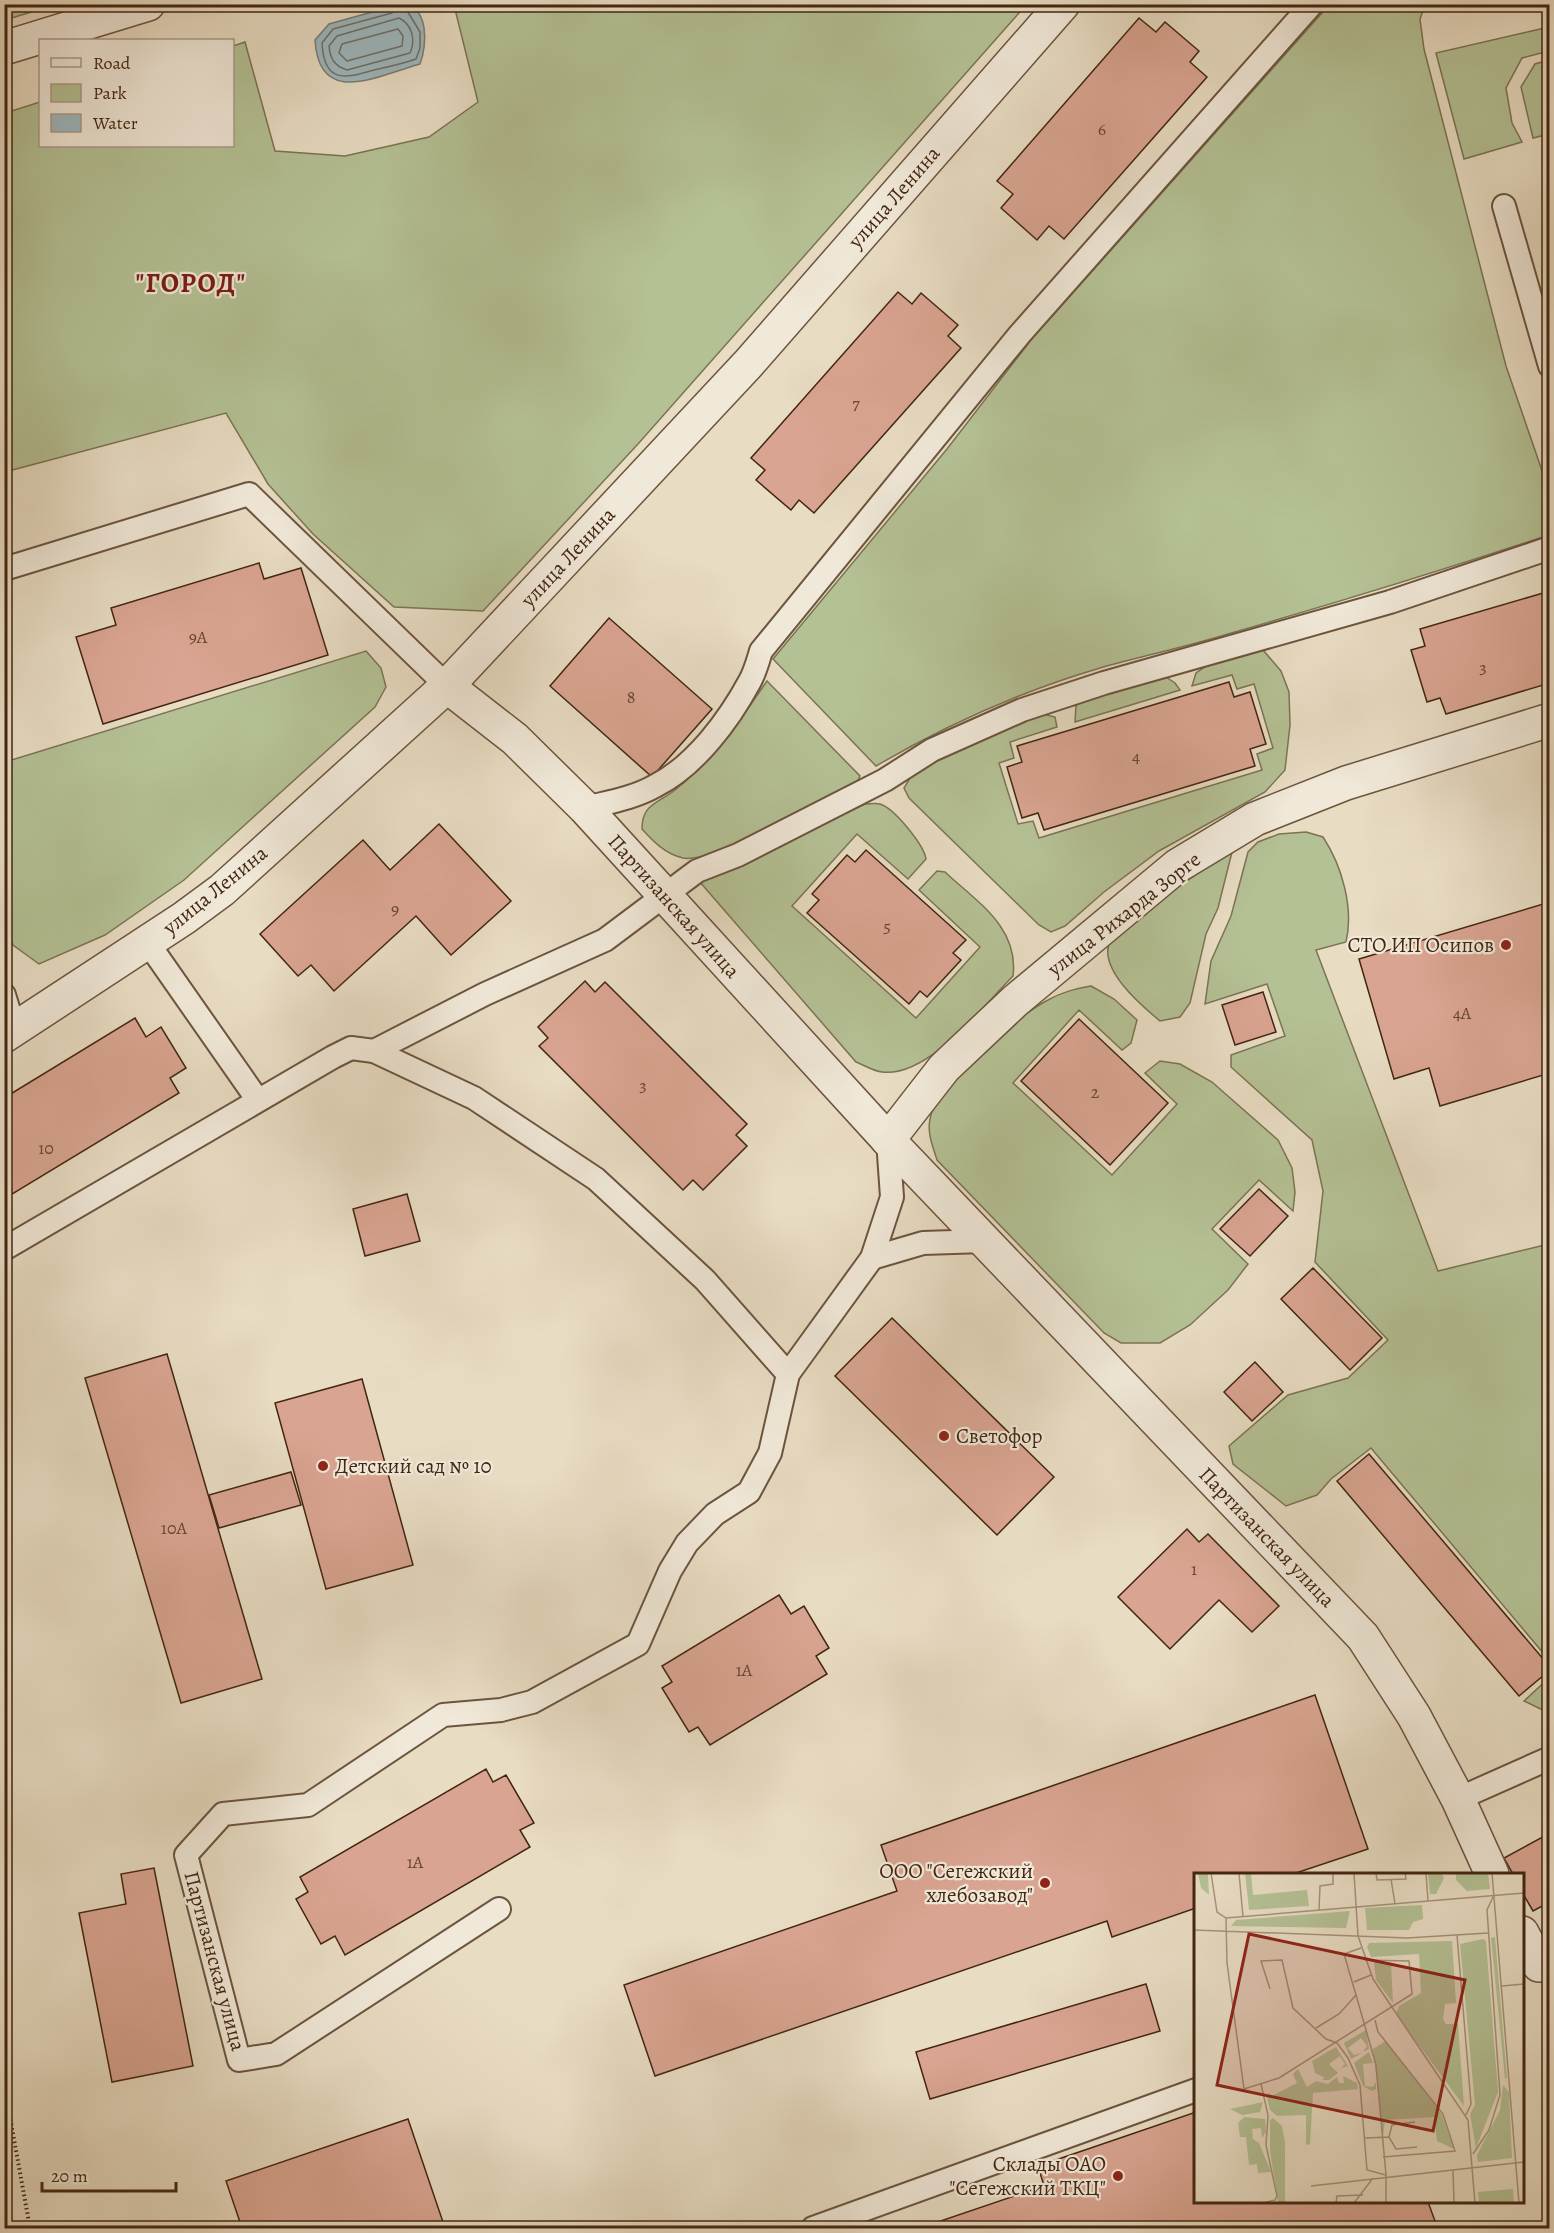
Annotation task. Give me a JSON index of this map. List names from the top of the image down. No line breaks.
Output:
{"streets":{"street":["улица Ленина","Партизанская улица","улица Рихарда Зорге"]},"crossings":[["улица Ленина","Партизанская улица"],["Партизанская улица","улица Рихарда Зорге"]],"districts":["\"ГОРОД\""],"places":["СТО ИП Осипов","Светофор","Детский сад № 10","ООО \"Сегежский хлебозавод\"","Склады ОАО \"Сегежский ТКЦ\""],"house_numbers":["6","7","9А","3","8","4","9","5","4А","3","2","10","10А","1","1А","1А"],"legend":["Road","Park","Water"],"scale_bar":"20 m"}
